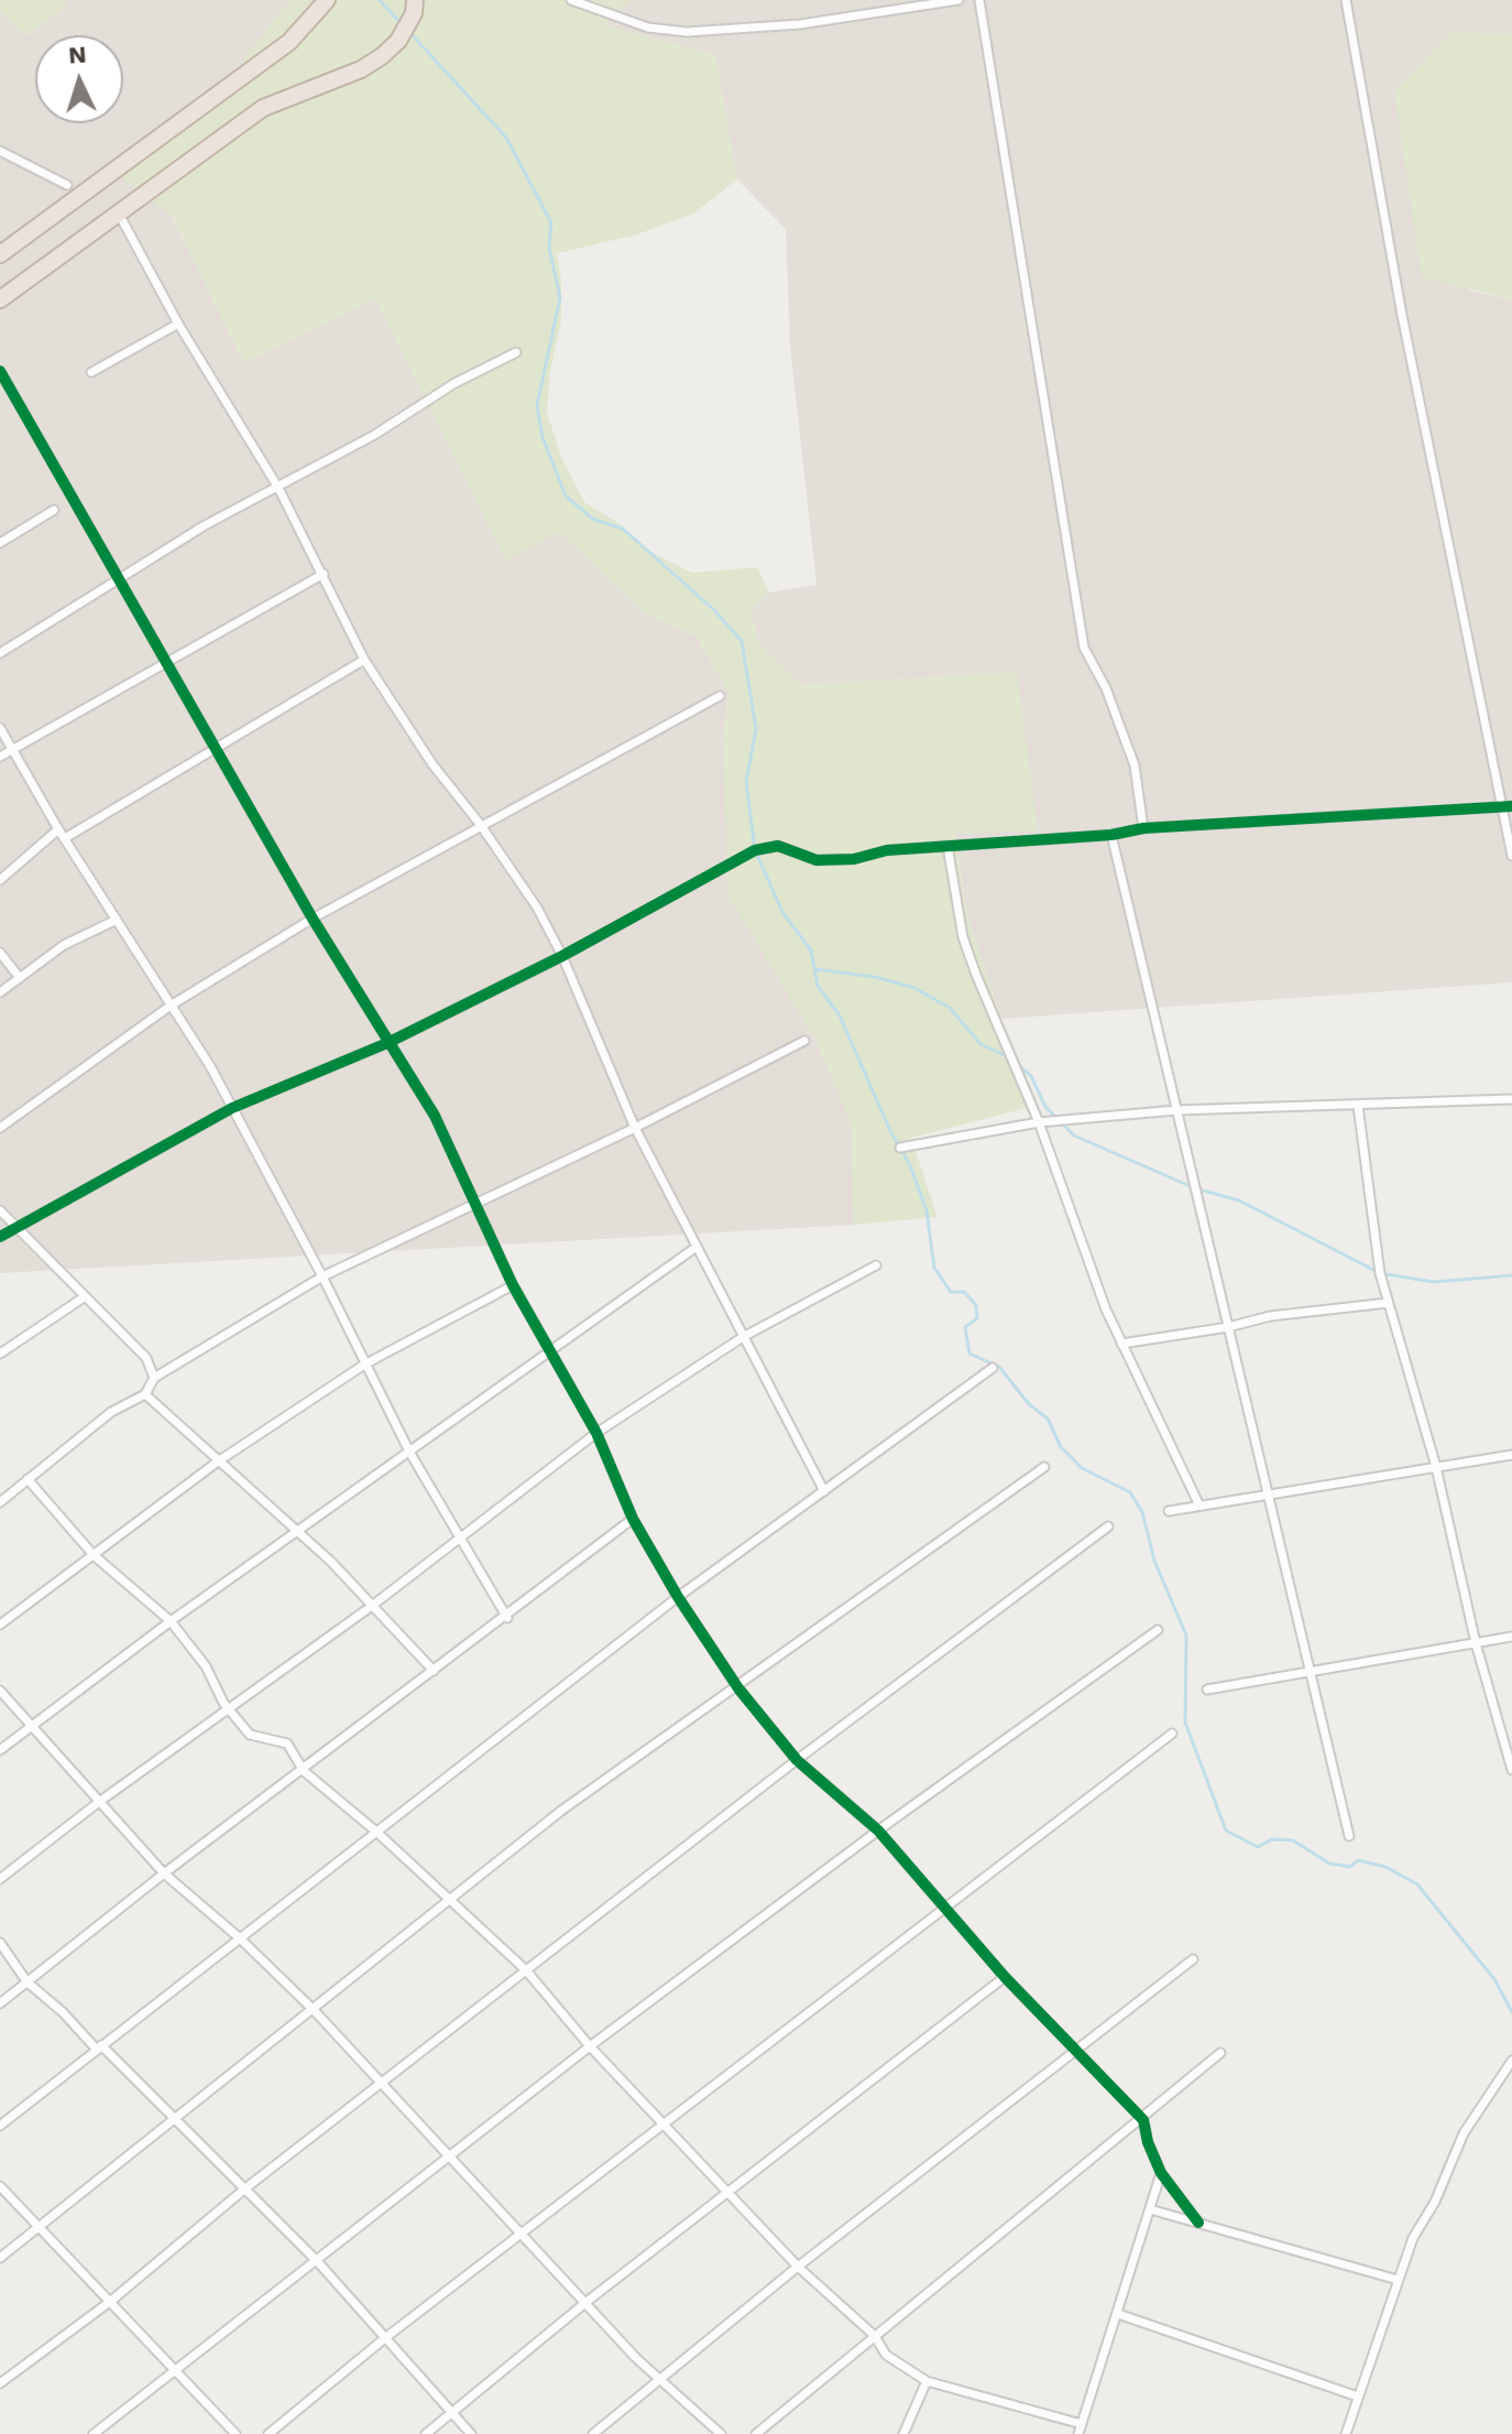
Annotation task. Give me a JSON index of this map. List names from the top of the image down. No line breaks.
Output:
{"north":"top"}
